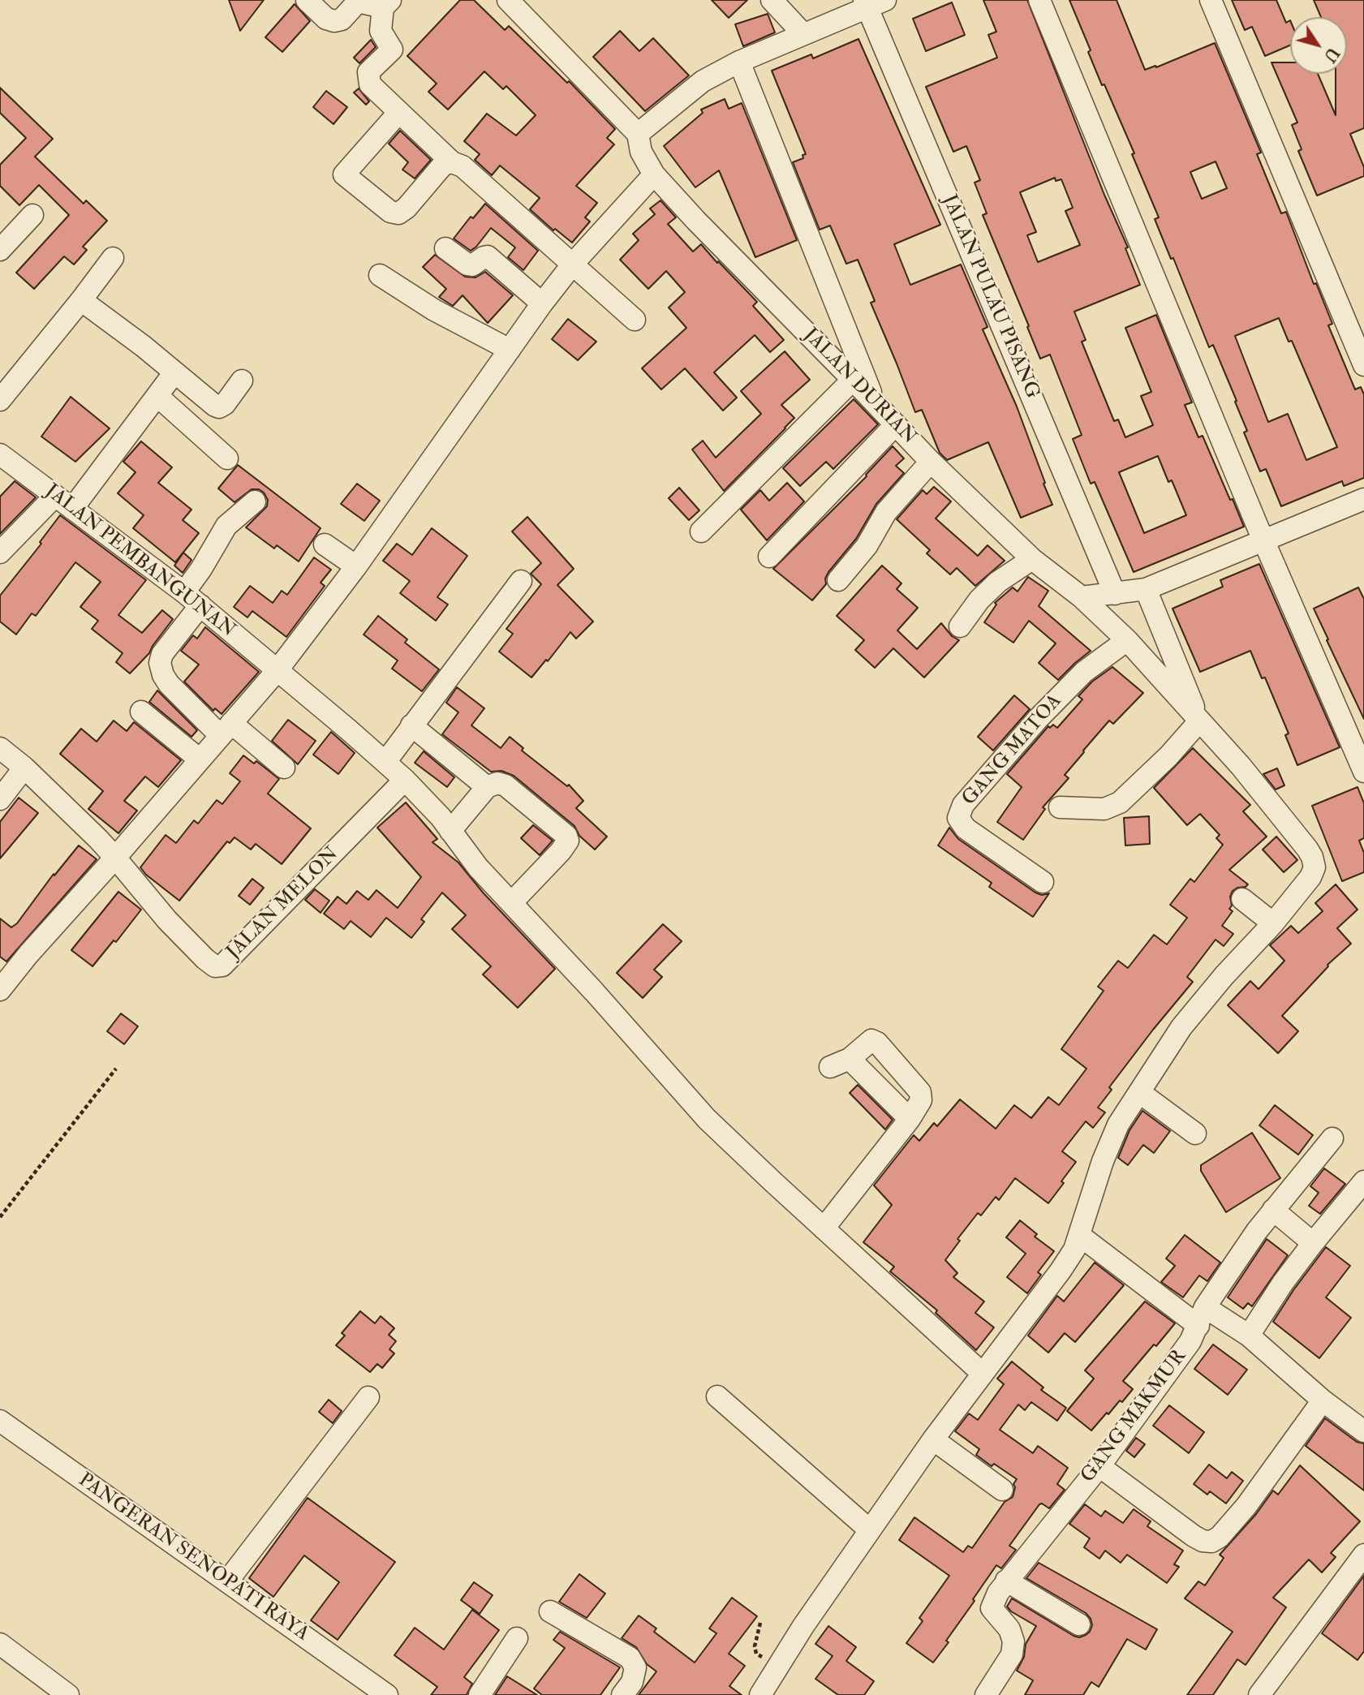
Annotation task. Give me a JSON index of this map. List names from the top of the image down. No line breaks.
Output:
{"streets":{"street":["JALAN PULAU PISANG","JALAN DURIAN","JALAN PEMBANGUNAN","GANG MATOA","JALAN MELON","GANG MAKMUR","PANGERAN SENOPATI RAYA"]},"crossings":[["JALAN DURIAN","JALAN PEMBANGUNAN"],["JALAN DURIAN","GANG MATOA"],["JALAN PEMBANGUNAN","JALAN MELON"]],"north":"bottom right"}
